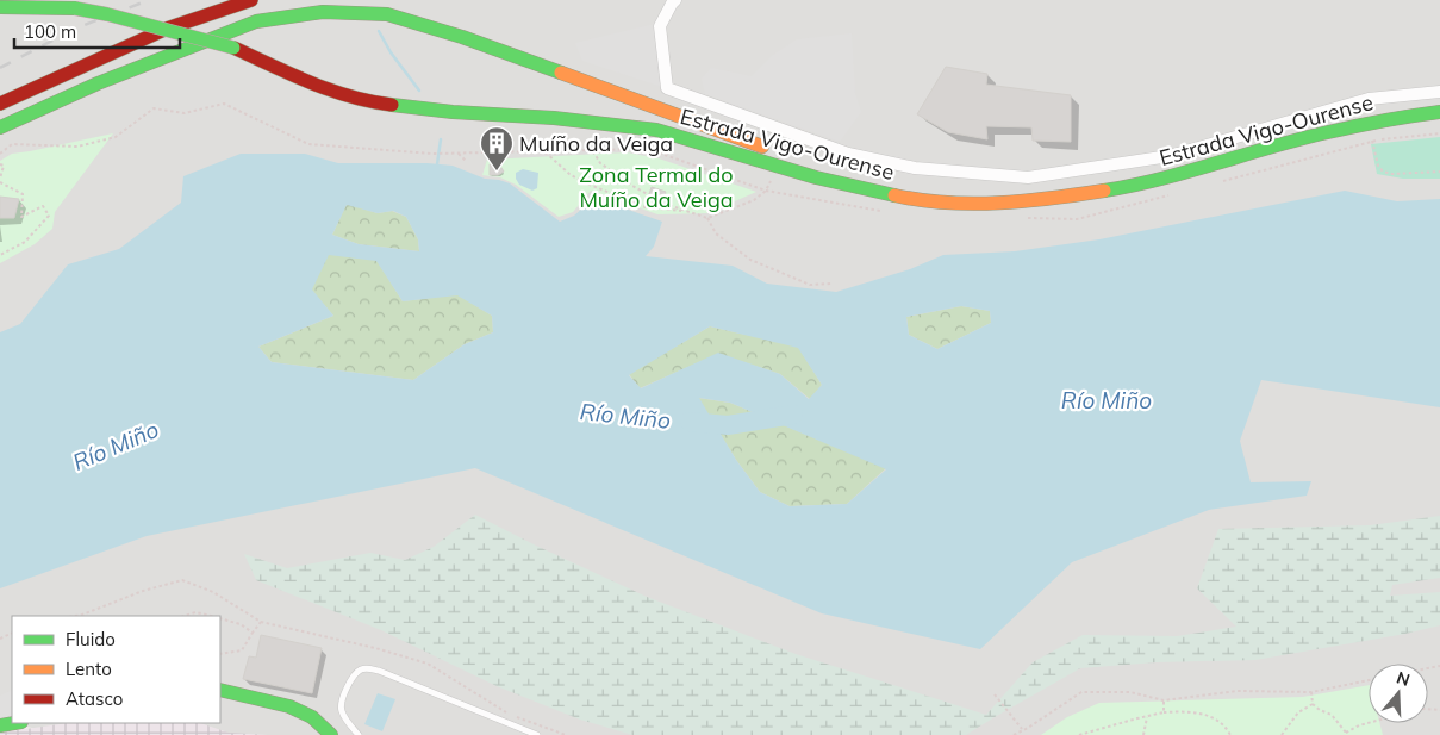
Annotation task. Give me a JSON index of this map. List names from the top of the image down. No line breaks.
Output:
{"streets":{"main road":["Estrada Vigo-Ourense"]},"water":["Río Miño"],"parks":["Zona Termal do Muíño da Veiga"],"places":{"building":["Muíño da Veiga"]},"legend":["Fluido","Lento","Atasco"],"scale_bar":"100 m","north":"top"}
